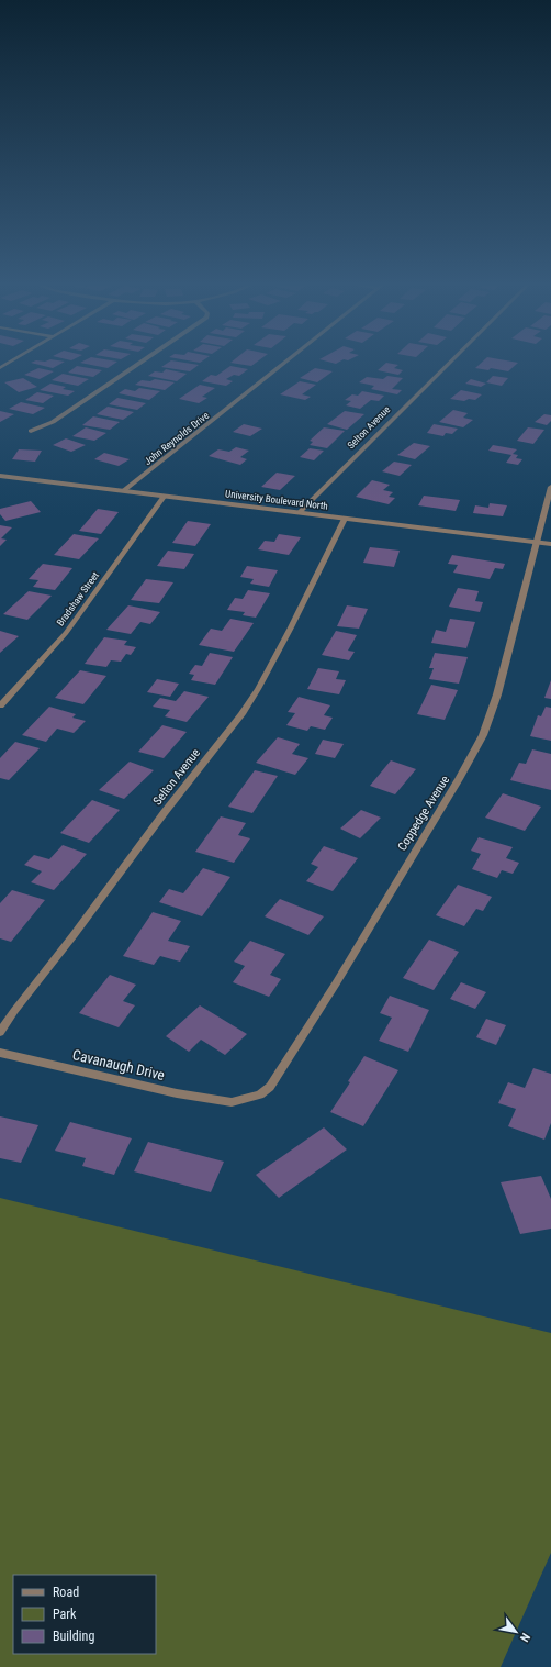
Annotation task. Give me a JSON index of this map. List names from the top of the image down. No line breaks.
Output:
{"streets":{"street":["Selton Avenue","John Reynolds Drive","University Boulevard North","Bradshaw Street","Coppedge Avenue","Cavanaugh Drive"]},"crossings":[["Selton Avenue","University Boulevard North"],["John Reynolds Drive","University Boulevard North"],["University Boulevard North","Bradshaw Street"],["University Boulevard North","Coppedge Avenue"],["Coppedge Avenue","Cavanaugh Drive"]],"legend":["Road","Park","Building"],"north":"bottom right"}
